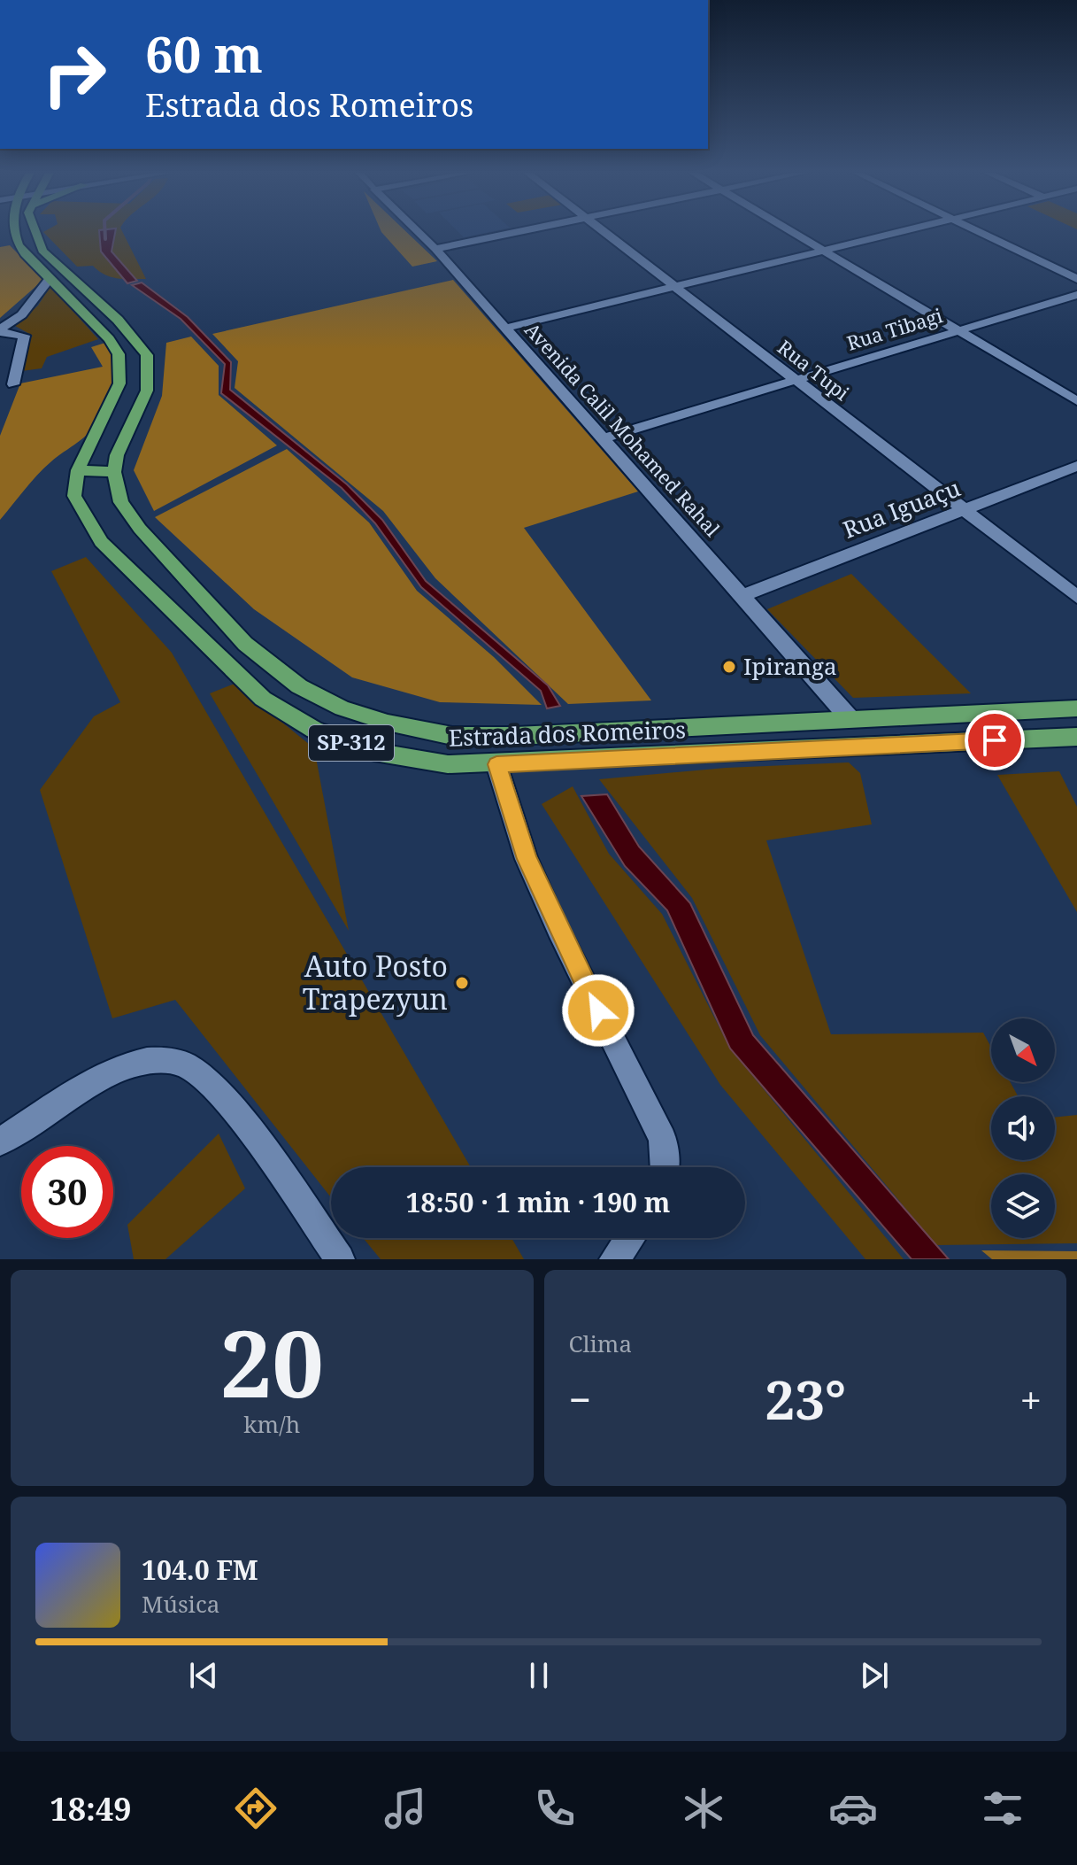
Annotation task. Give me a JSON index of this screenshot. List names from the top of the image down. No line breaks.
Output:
{"streets":{"main road":["Estrada dos Romeiros","SP-312"],"street":["Rua Tibagi","Rua Tupi","Avenida Calil Mohamed Rahal","Rua Iguaçu"]},"crossings":[["Rua Tibagi","Rua Tupi"],["Rua Tibagi","Avenida Calil Mohamed Rahal"],["Rua Tupi","Rua Iguaçu"],["Avenida Calil Mohamed Rahal","Rua Iguaçu"],["Avenida Calil Mohamed Rahal","Estrada dos Romeiros"]],"places":["Ipiranga","Auto Posto Trapezyun"],"north":"bottom right","page":{"turn":["60 m","Estrada dos Romeiros"],"limit":"30","trip":"18:50 · 1 min · 190 m","tile":[["20","km/h"],"Clima"],"heat":["−","23°","+"],"song":["104.0 FM","Música"],"tabs":"18:49"}}
